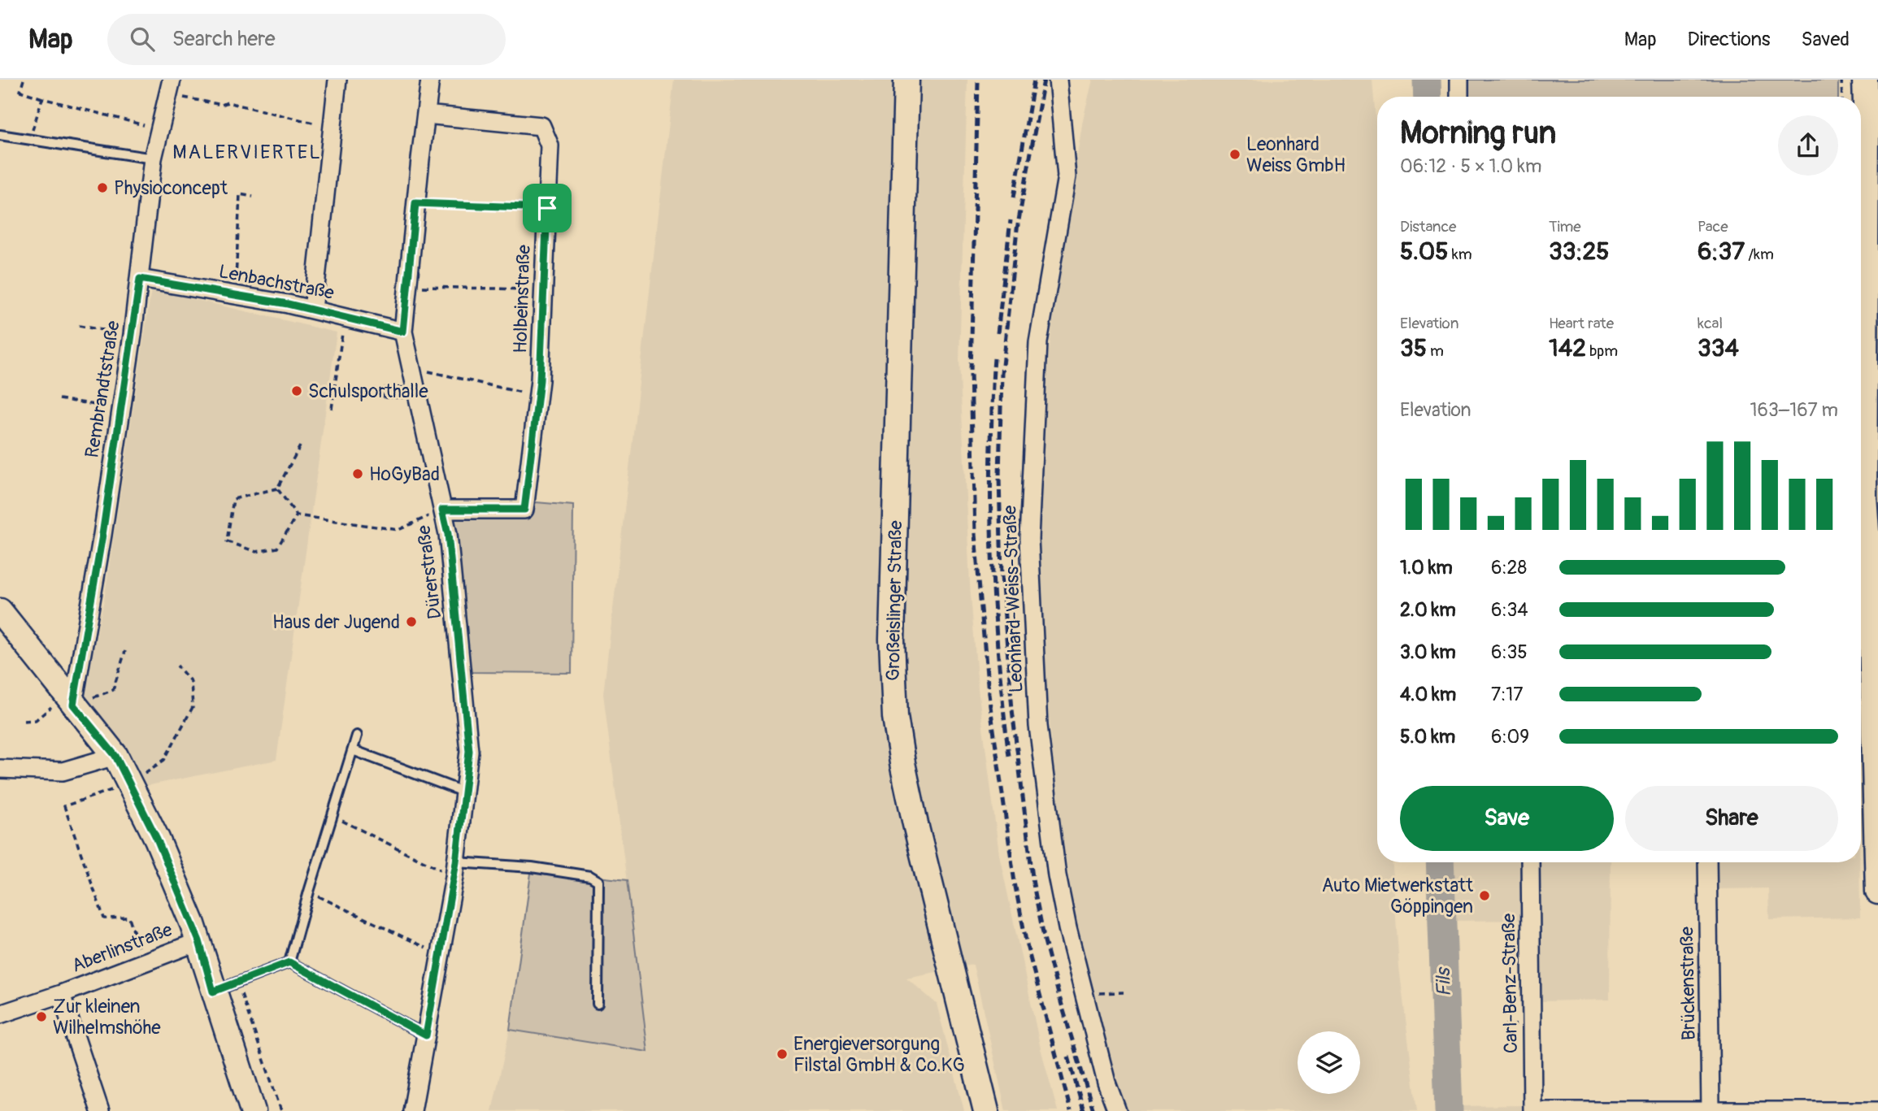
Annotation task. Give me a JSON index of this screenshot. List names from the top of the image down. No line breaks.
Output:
{"streets":{"main road":["Großeislinger Straße"],"street":["Lenbachstraße","Holbeinstraße","Rembrandtstraße","Dürerstraße","Leonhard-Weiss-Straße","Aberlinstraße","Carl-Benz-Straße","Brückenstraße"]},"crossings":[["Lenbachstraße","Rembrandtstraße"],["Lenbachstraße","Dürerstraße"],["Holbeinstraße","Dürerstraße"]],"districts":["MALERVIERTEL"],"water":["Fils"],"places":["Leonhard Weiss GmbH","Physioconcept","Schulsporthalle","HoGyBad","Haus der Jugend","Auto Mietwerkstatt Göppingen","Zur kleinen Wilhelmshöhe","Energieversorgung Filstal GmbH & Co.KG"],"page":{"header":"Map","search":"Search here","nav":["Map","Directions","Saved"],"heading":["Morning run","06:12 · 5 × 1.0 km"],"stats":[["Distance","5.05 km"],["Time","33:25"],["Pace","6:37 /km"],["Elevation","35 m"],["Heart rate","142 bpm"],["kcal","334"]],"chart":["Elevation","163–167 m"],"list":[{"name":"1.0 km","note":"6:28"},{"name":"2.0 km","note":"6:34"},{"name":"3.0 km","note":"6:35"},{"name":"4.0 km","note":"7:17"},{"name":"5.0 km","note":"6:09"}],"buttons":["Save","Share"]}}
